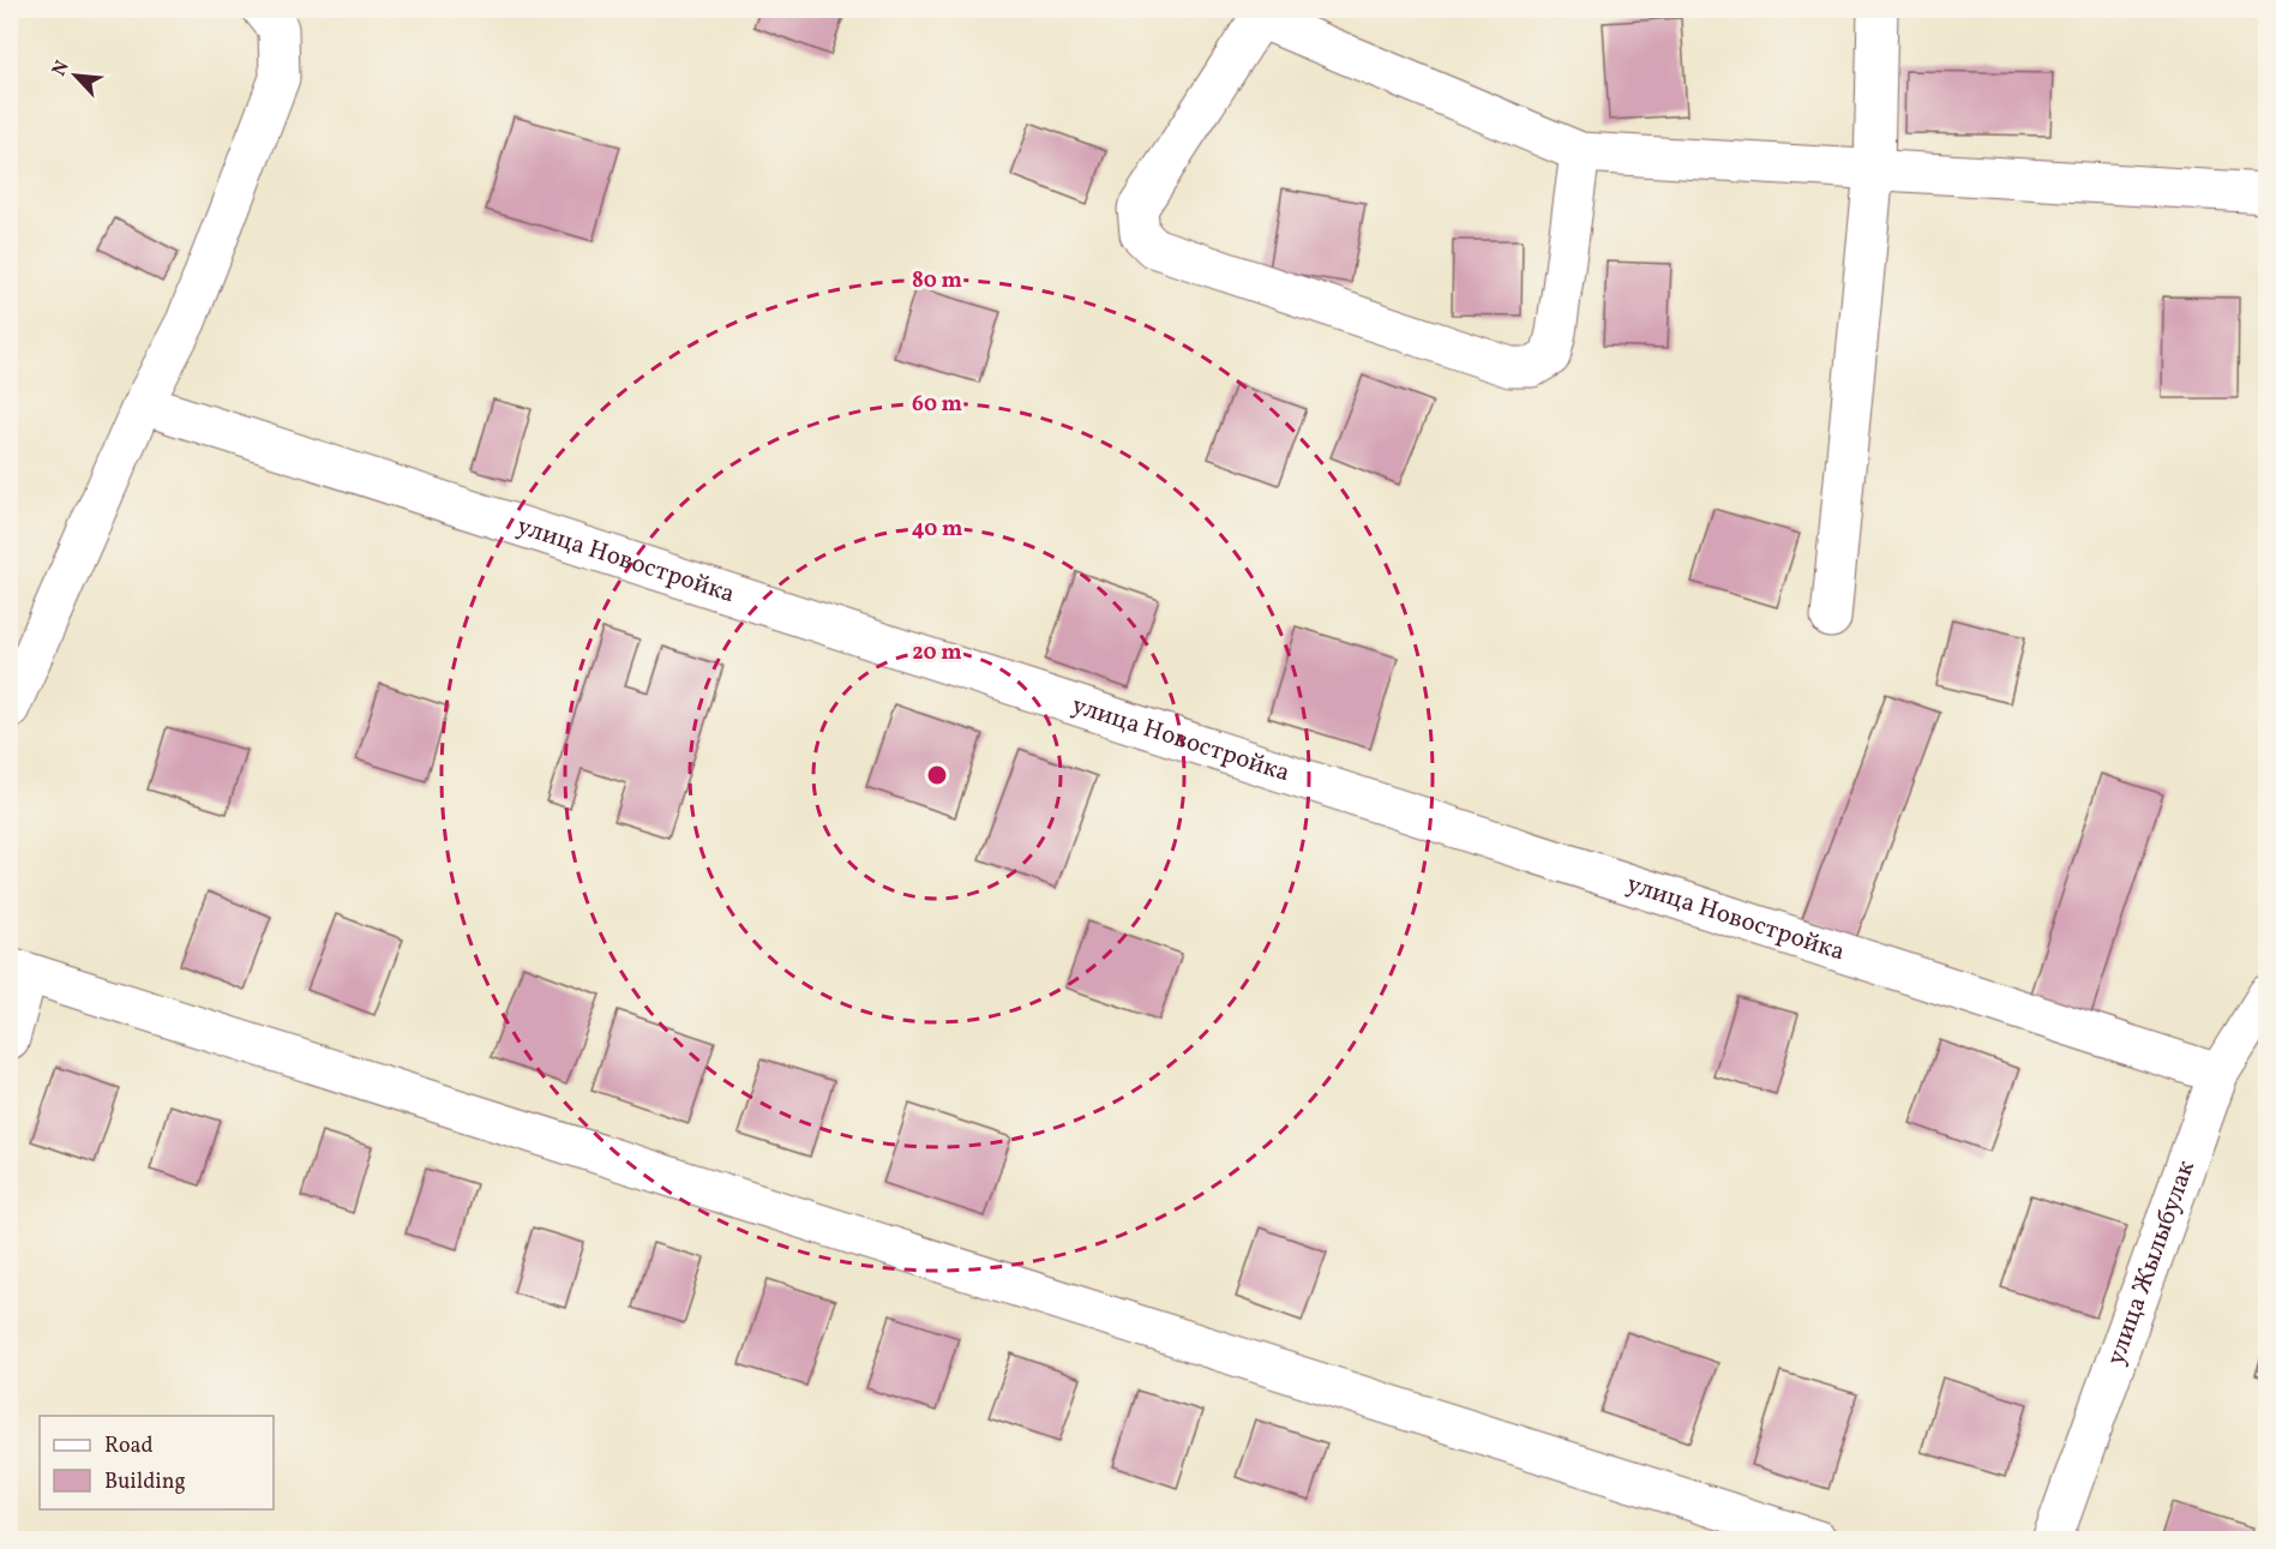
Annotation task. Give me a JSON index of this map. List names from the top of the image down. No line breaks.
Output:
{"streets":{"street":["улица Новостройка","улица Жылыбулак"]},"crossings":[["улица Новостройка","улица Жылыбулак"]],"legend":["Road","Building"],"north":"top left","rings":["80 m","60 m","40 m","20 m"]}
